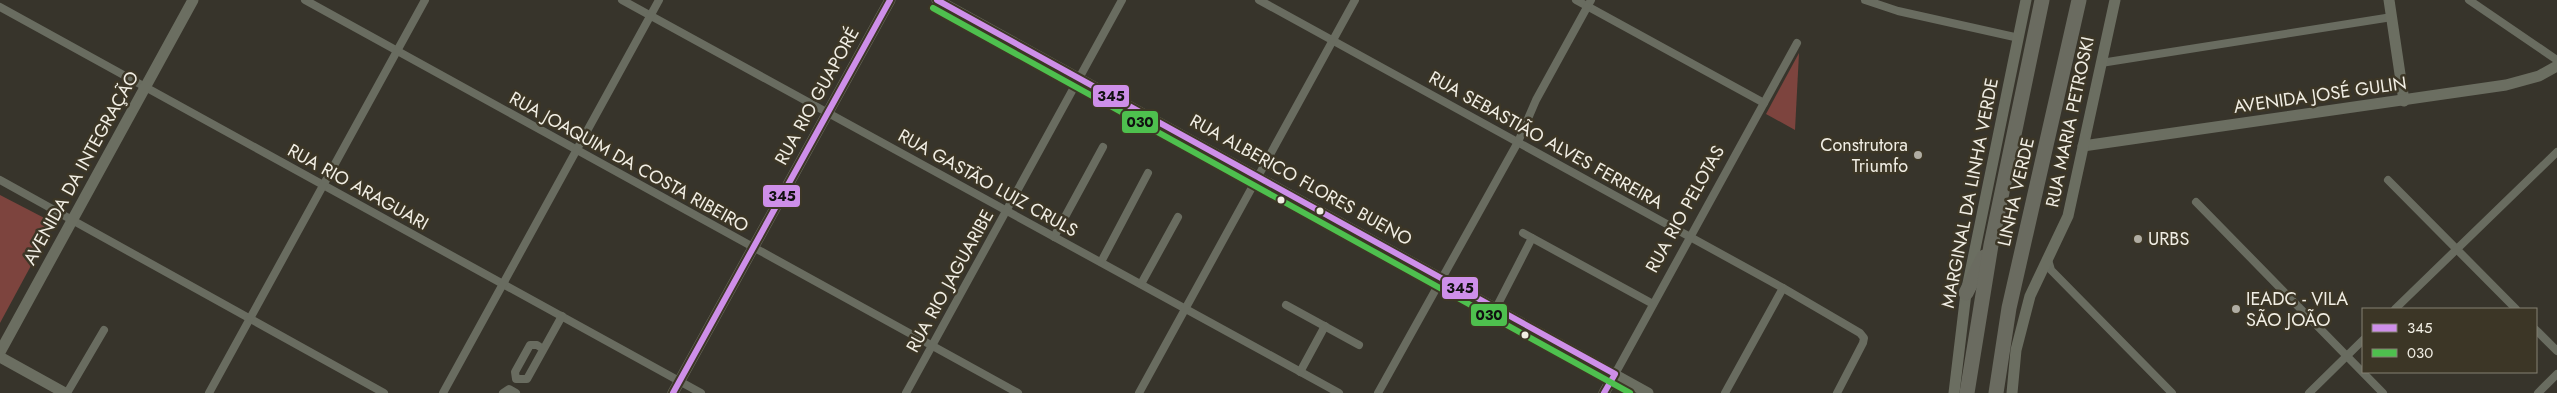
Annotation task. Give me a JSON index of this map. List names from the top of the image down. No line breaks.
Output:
{"streets":{"highway":["LINHA VERDE"],"main road":["AVENIDA JOSÉ GULIN","RUA RIO GUAPORÉ","RUA MARIA PETROSKI","AVENIDA DA INTEGRAÇÃO","RUA ALBERICO FLORES BUENO","MARGINAL DA LINHA VERDE","RUA RIO PELOTAS"],"street":["RUA SEBASTIÃO ALVES FERREIRA","RUA JOAQUIM DA COSTA RIBEIRO","RUA GASTÃO LUIZ CRULS","RUA RIO ARAGUARI","RUA RIO JAGUARIBE"]},"crossings":[["AVENIDA JOSÉ GULIN","RUA MARIA PETROSKI"],["RUA RIO GUAPORÉ","RUA JOAQUIM DA COSTA RIBEIRO"],["RUA RIO GUAPORÉ","RUA GASTÃO LUIZ CRULS"],["RUA RIO GUAPORÉ","RUA RIO ARAGUARI"],["RUA SEBASTIÃO ALVES FERREIRA","RUA RIO PELOTAS"],["RUA JOAQUIM DA COSTA RIBEIRO","RUA RIO JAGUARIBE"],["AVENIDA DA INTEGRAÇÃO","RUA RIO ARAGUARI"],["RUA ALBERICO FLORES BUENO","RUA RIO PELOTAS"],["RUA ALBERICO FLORES BUENO","RUA RIO JAGUARIBE"],["RUA GASTÃO LUIZ CRULS","RUA RIO JAGUARIBE"]],"places":["Construtora Triumfo","URBS","IEADC - VILA SÃO JOÃO"],"lines":["transit line 345","transit line 030"],"legend":["345","030"]}
